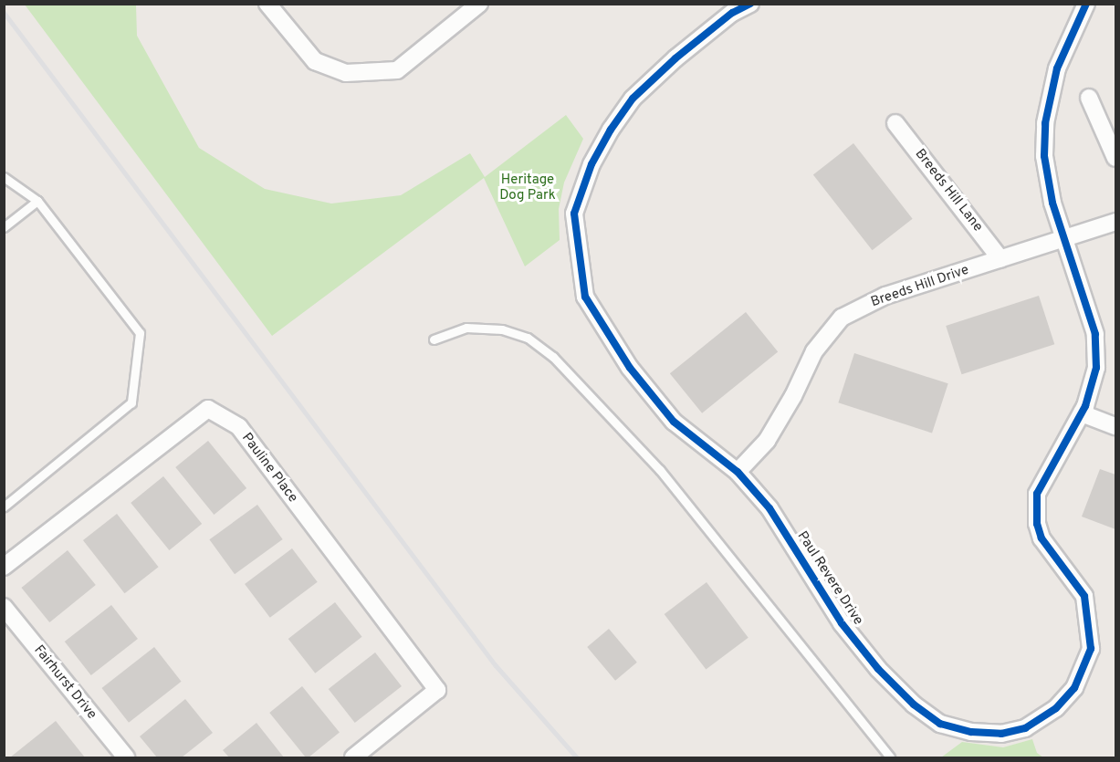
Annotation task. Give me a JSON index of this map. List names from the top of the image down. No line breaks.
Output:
{"streets":{"street":["Breeds Hill Lane","Breeds Hill Drive","Pauline Place","Paul Revere Drive","Fairhurst Drive"]},"crossings":[["Breeds Hill Lane","Breeds Hill Drive"],["Breeds Hill Drive","Paul Revere Drive"]],"parks":["Heritage Dog Park"]}
